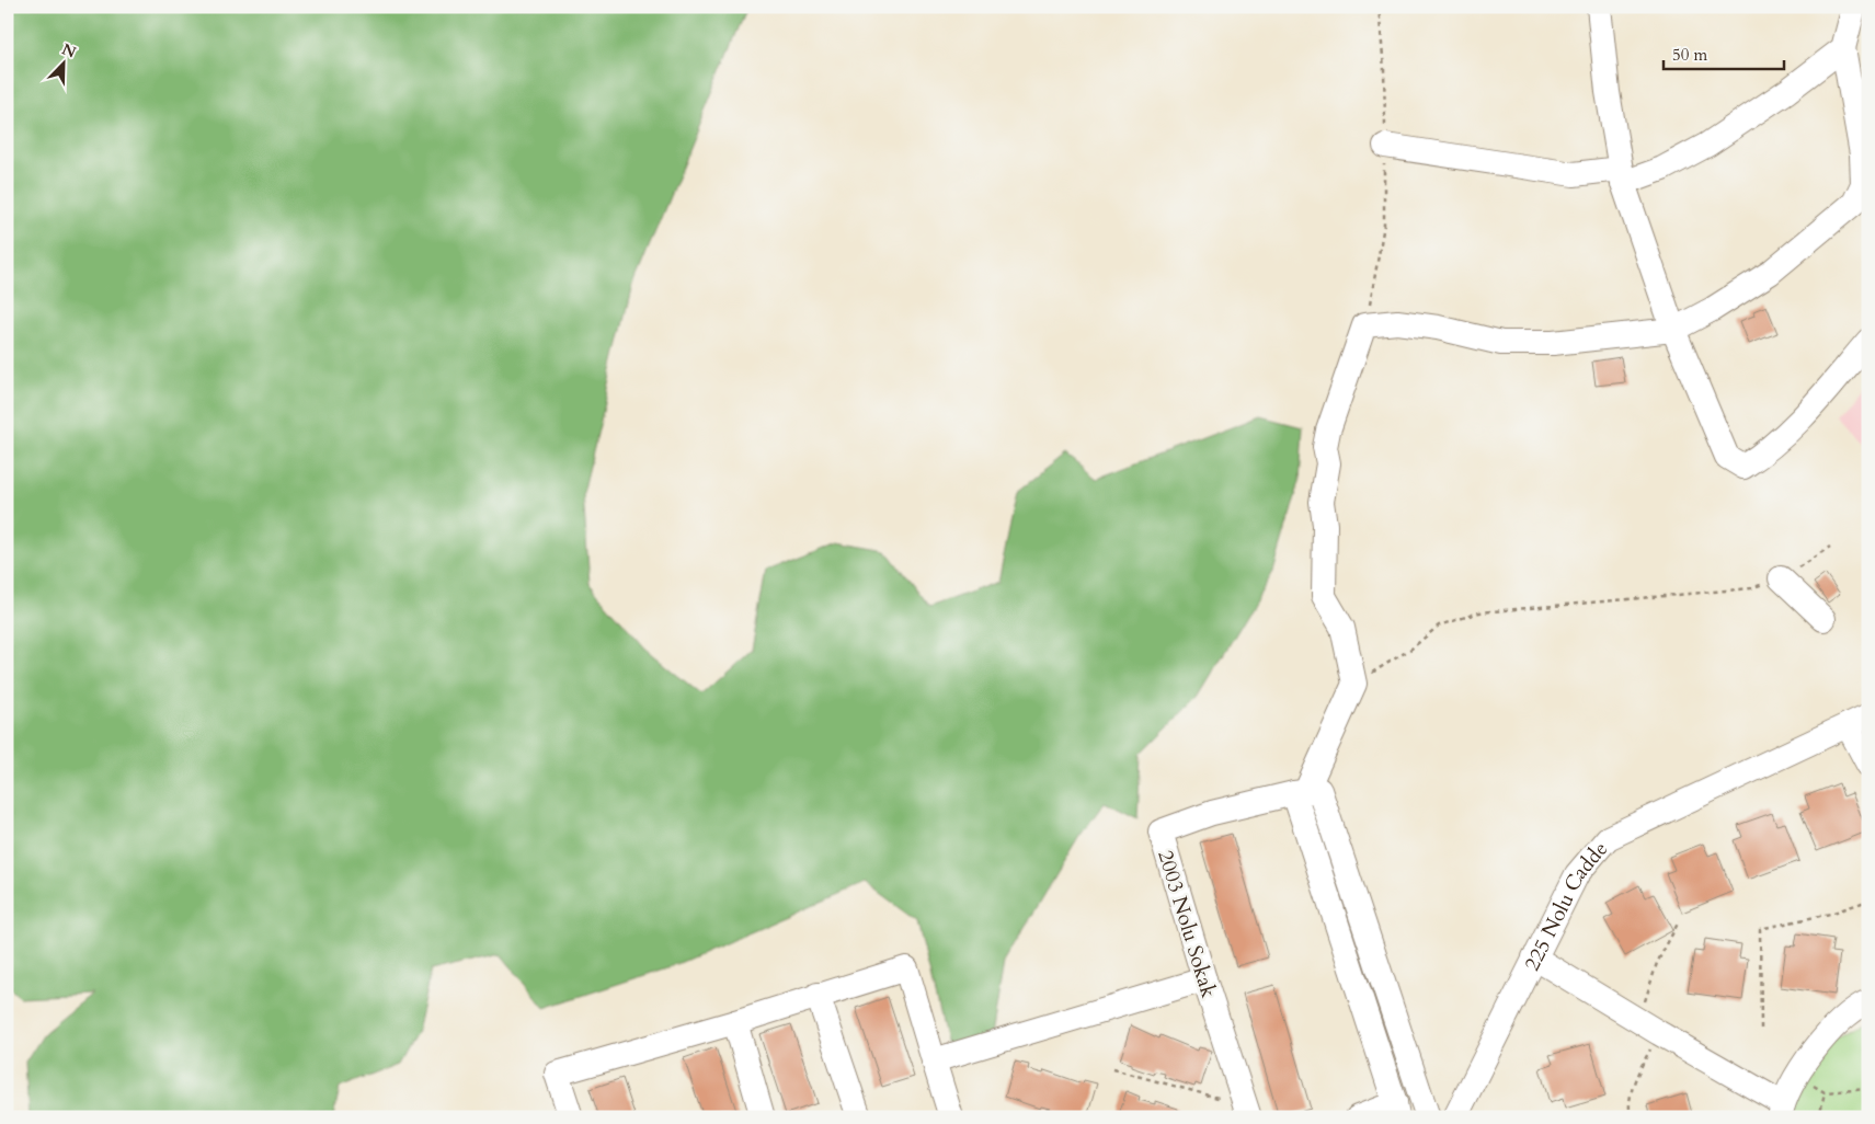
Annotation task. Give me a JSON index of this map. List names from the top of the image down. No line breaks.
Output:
{"streets":{"street":["225 Nolu Cadde","2003 Nolu Sokak"]},"scale_bar":"50 m","north":"top right"}
